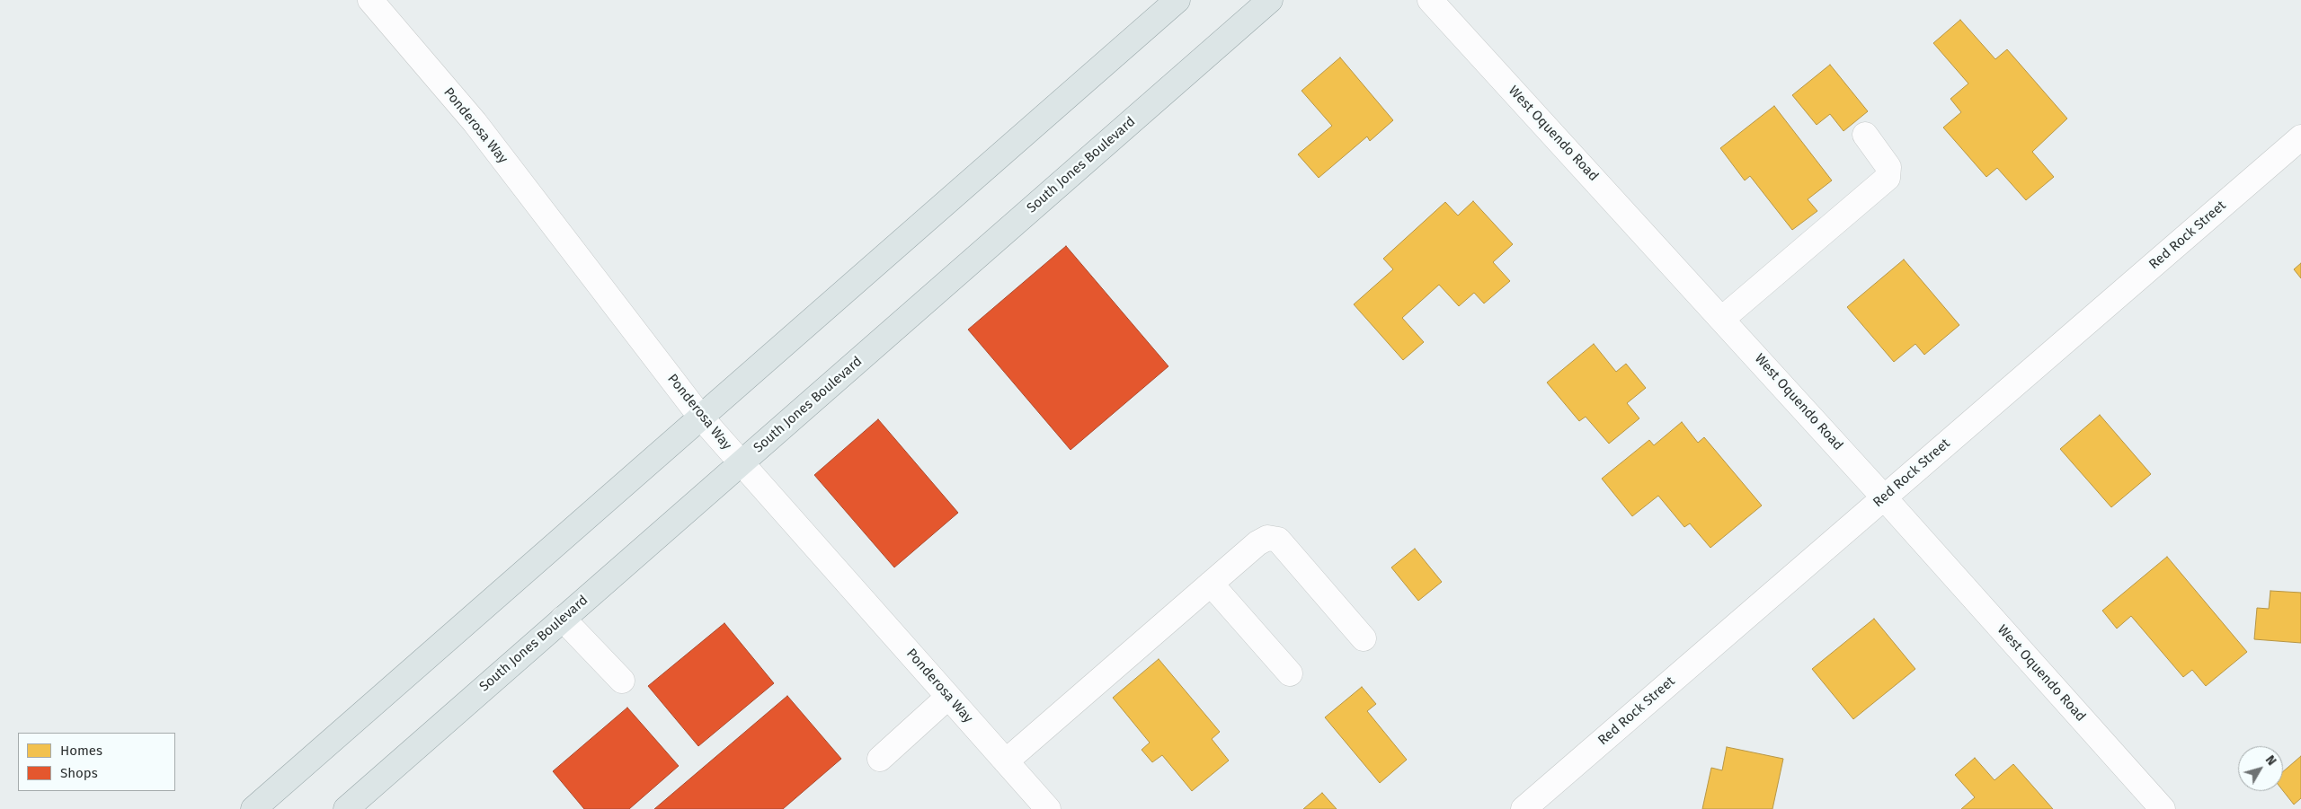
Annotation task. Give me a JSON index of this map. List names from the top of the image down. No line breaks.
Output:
{"streets":{"main road":["South Jones Boulevard"],"street":["Ponderosa Way","West Oquendo Road","Red Rock Street"]},"crossings":[["Ponderosa Way","South Jones Boulevard"],["West Oquendo Road","Red Rock Street"]],"legend":["Homes","Shops"],"north":"top right"}
